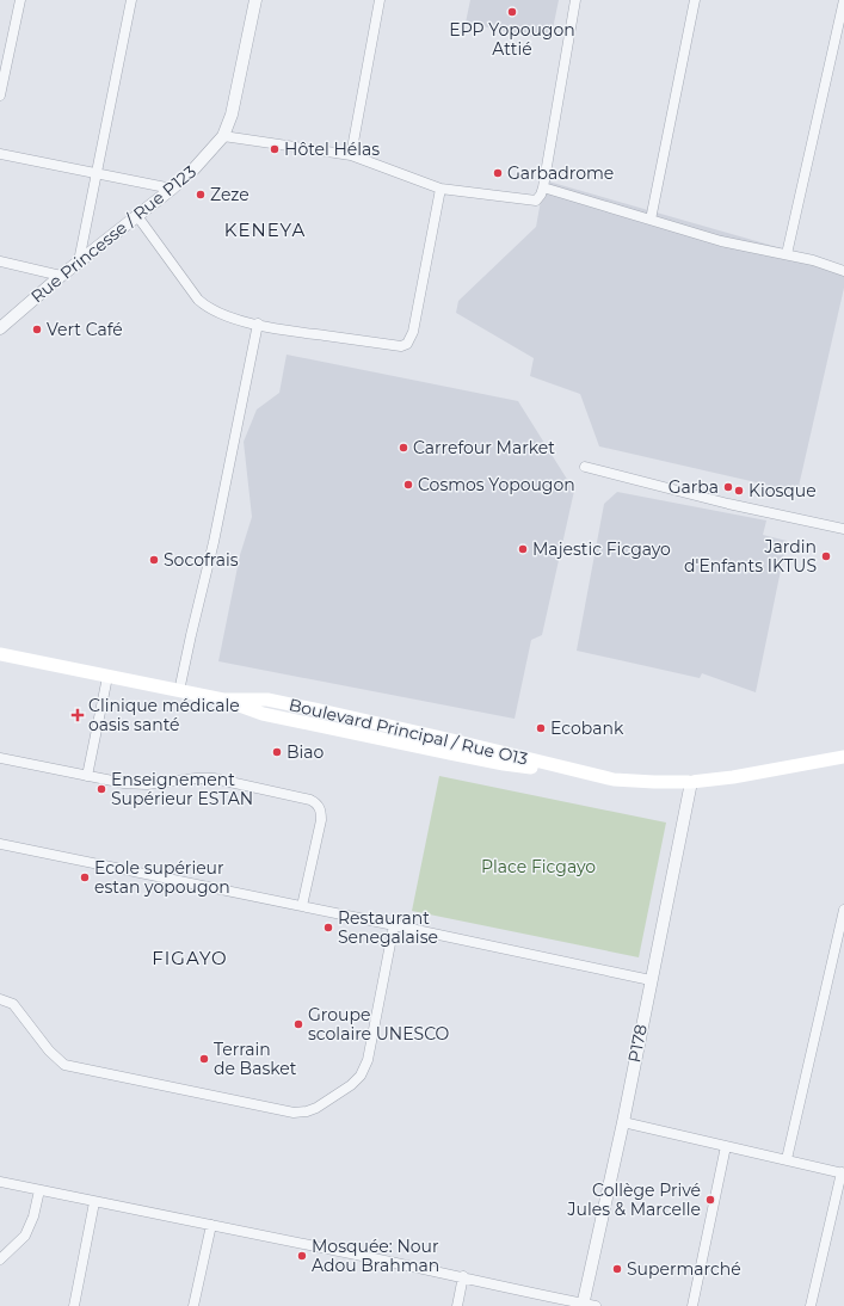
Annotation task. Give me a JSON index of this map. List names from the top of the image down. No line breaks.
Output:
{"streets":{"main road":["Boulevard Principal / Rue O13"],"street":["Rue Princesse / Rue P123","P178"]},"crossings":[["Boulevard Principal / Rue O13","P178"]],"districts":["KENEYA","FIGAYO"],"parks":["Place Ficgayo"],"places":{"other":["EPP Yopougon Attié","Hôtel Hélas","Garbadrome","Zeze","Vert Café","Carrefour Market","Cosmos Yopougon","Garba","Kiosque","Majestic Ficgayo","Jardin d'Enfants IKTUS","Socofrais","Ecobank","Biao","Enseignement Supérieur ESTAN","Ecole supérieur estan yopougon","Restaurant Senegalaise","Groupe scolaire UNESCO","Terrain de Basket","Collège Privé Jules & Marcelle","Mosquée: Nour Adou Brahman","Supermarché"],"health":["Clinique médicale oasis santé"]}}
